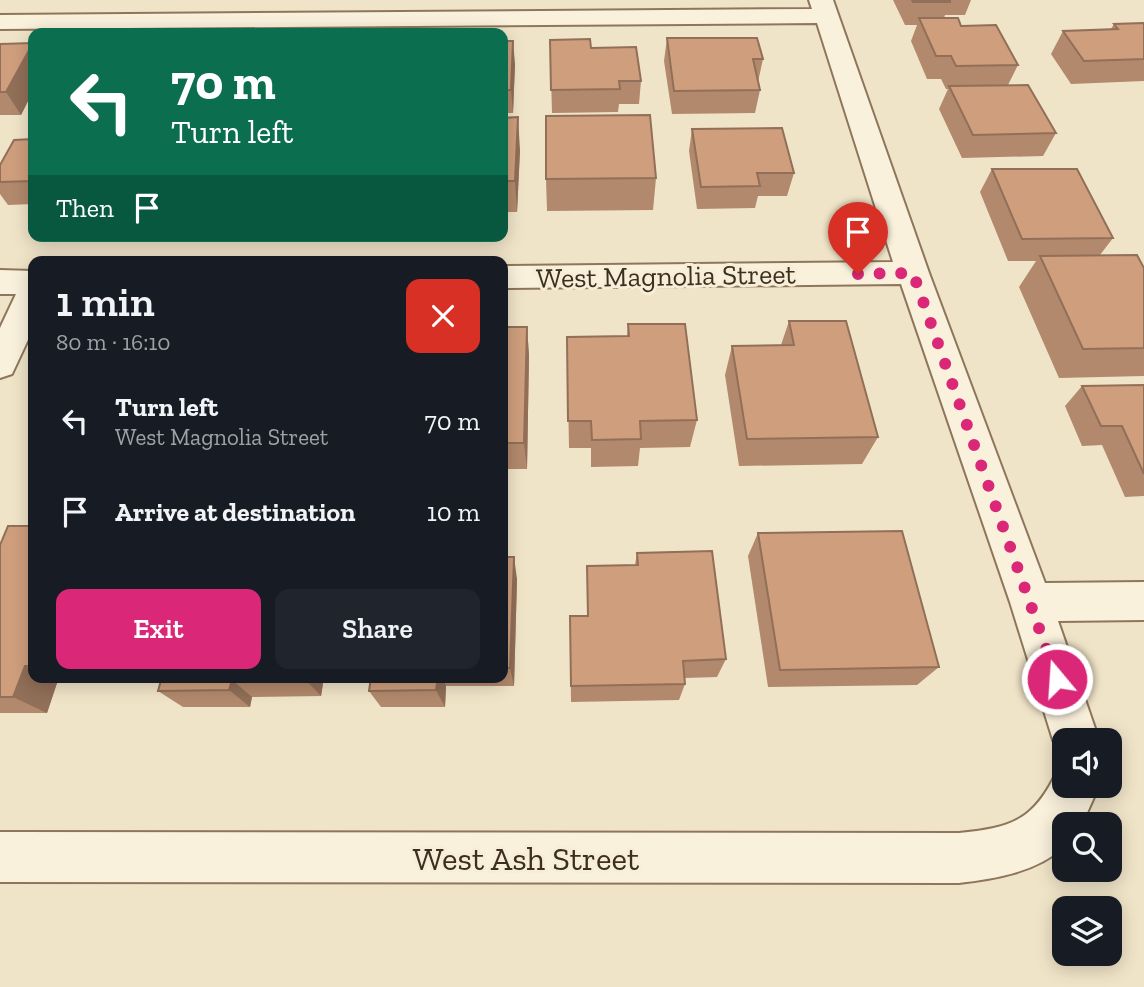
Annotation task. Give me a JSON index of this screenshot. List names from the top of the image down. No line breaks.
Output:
{"streets":{"street":["West Magnolia Street","West Ash Street"]},"page":{"turn":["70 m","Turn left"],"then":"Then","heading":["1 min","80 m · 16:10"],"list":[{"name":"Turn left","note":"West Magnolia Street","value":"70 m"},{"name":"Arrive at destination","value":"10 m"}],"buttons":["Exit","Share"]}}
